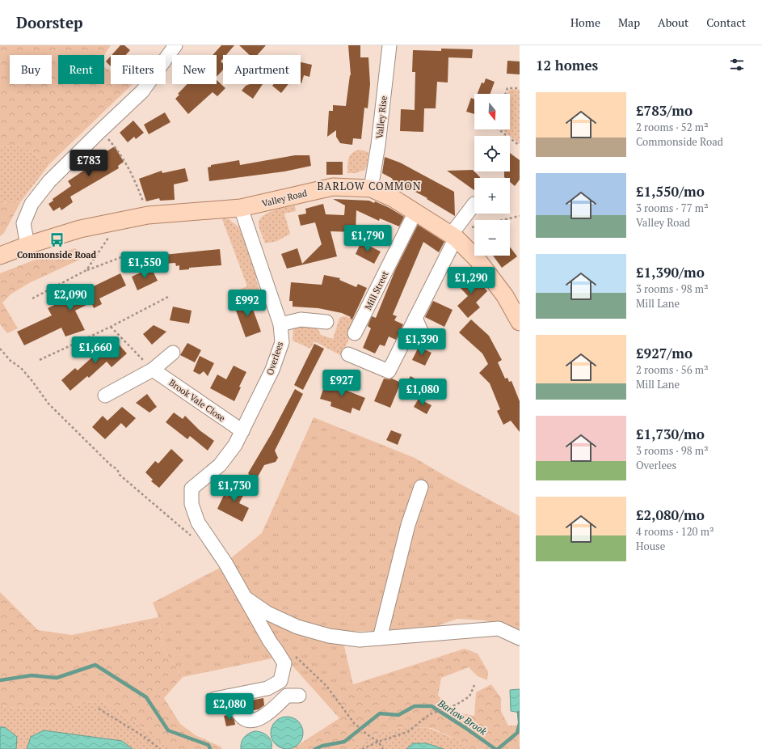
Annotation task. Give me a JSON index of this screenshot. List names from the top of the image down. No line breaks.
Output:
{"streets":{"main road":["Valley Road"],"street":["Valley Rise","Mill Street","Overlees","Brook Vale Close"]},"crossings":[["Valley Rise","Valley Road"],["Valley Road","Mill Street"],["Valley Road","Overlees"],["Overlees","Brook Vale Close"]],"districts":["BARLOW COMMON"],"water":["Barlow Brook"],"places":{"bus stop":["Commonside Road"]},"north":"bottom","page":{"header":"Doorstep","nav":["Home","Map","About","Contact"],"heading":"12 homes","chip":["Buy","Rent","Filters","New","Apartment"],"list":[{"name":"£783/mo","note":"2 rooms · 52 m² · Commonside Road"},{"name":"£1,550/mo","note":"3 rooms · 77 m² · Valley Road"},{"name":"£1,390/mo","note":"3 rooms · 98 m² · Mill Lane"},{"name":"£927/mo","note":"2 rooms · 56 m² · Mill Lane"},{"name":"£1,730/mo","note":"3 rooms · 98 m² · Overlees"},{"name":"£2,080/mo","note":"4 rooms · 120 m² · House"}],"map_buttons":["+","−"],"price":["£783","£1,790","£1,550","£1,290","£2,090","£992","£1,390","£1,660","£927","£1,080","£1,730","£2,080"]}}
